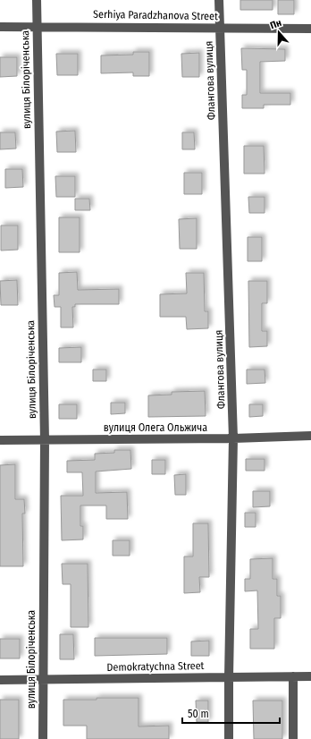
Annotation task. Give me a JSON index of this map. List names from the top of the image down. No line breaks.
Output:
{"streets":{"street":["Serhiya Paradzhanova Street","вулиця Білоріченська","Флангова вулиця","вулиця Олега Ольжича","Demokratychna Street"]},"crossings":[["Serhiya Paradzhanova Street","вулиця Білоріченська"],["Serhiya Paradzhanova Street","Флангова вулиця"],["вулиця Білоріченська","вулиця Олега Ольжича"],["вулиця Білоріченська","Demokratychna Street"],["Флангова вулиця","вулиця Олега Ольжича"],["Флангова вулиця","Demokratychna Street"]],"scale_bar":"50 m","north":"top"}
